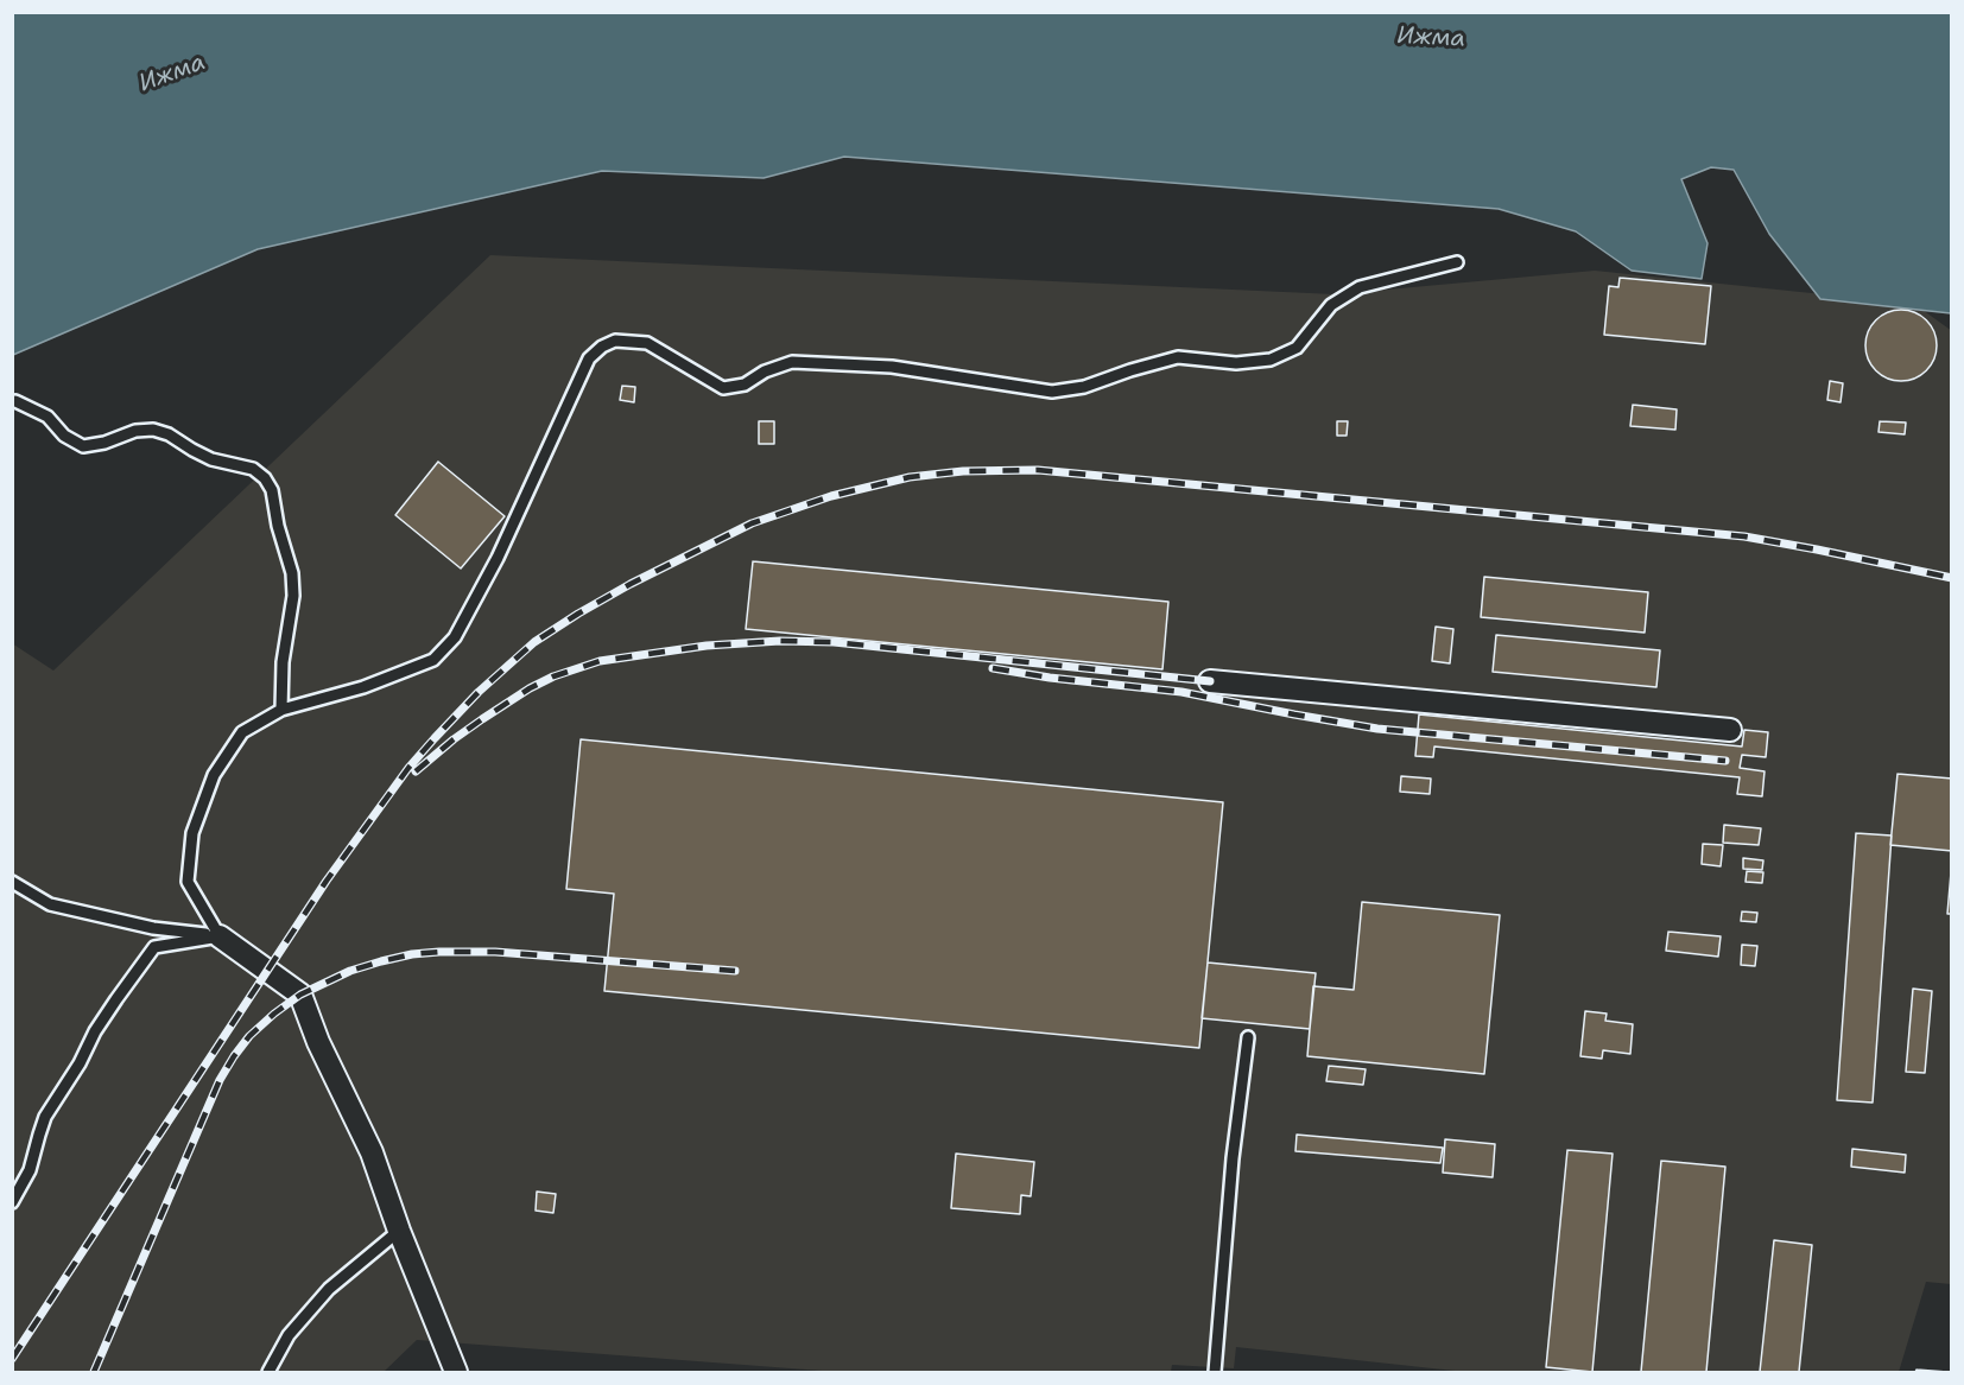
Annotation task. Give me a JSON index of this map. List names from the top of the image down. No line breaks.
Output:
{"water":["Ижма"]}
